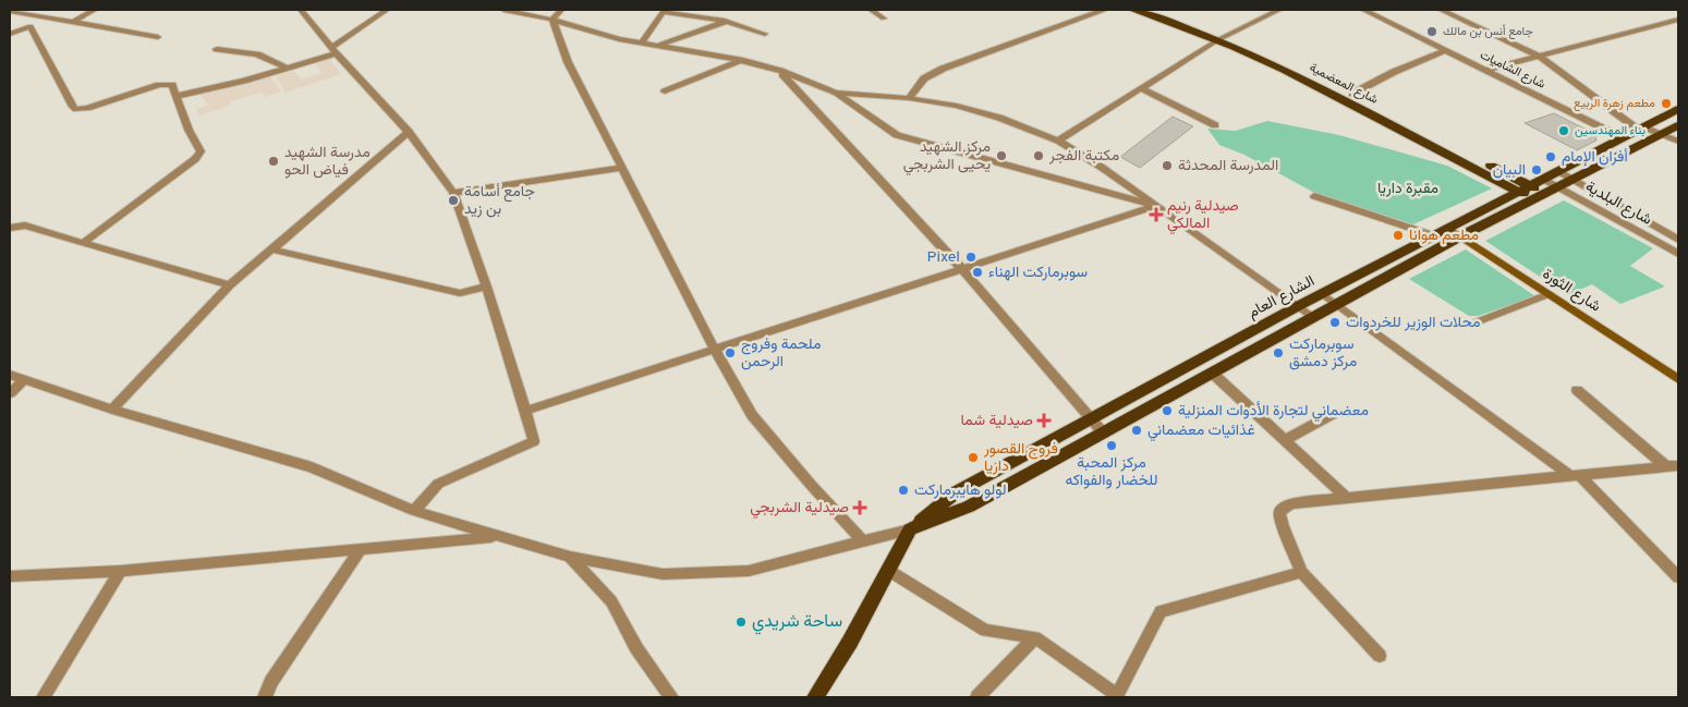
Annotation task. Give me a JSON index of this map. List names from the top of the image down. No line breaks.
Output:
{"streets":{"main road":["شارع المعضمية","شارع الثورة","الشارع العام"],"street":["شارع الشاميات","شارع البلدية"]},"crossings":[["شارع الشاميات","الشارع العام"],["شارع المعضمية","الشارع العام"],["شارع البلدية","الشارع العام"],["شارع الثورة","الشارع العام"]],"parks":["مقبرة داريا"],"places":{"other":["جامع أنس بن مالك","مطعم زهرة الربيع","بناء المهندسين","مركز الشهيد يحيى الشربجي","مكتبة الفجر","أفران الإمام","مدرسة الشهيد فياض الحو","المدرسة المحدثة","البيان","جامع أسامة بن زيد","مطعم هوانا","Pixel","سوبرماركت الهناء","محلات الوزير للخردوات","ملحمة وفروج الرحمن","سوبرماركت مركز دمشق","معضماني لتجارة الأدوات المنزلية","غذائيات معضماني","مركز المحبة للخضار والفواكه","فروج القصور داريا","لولو هايبرماركت","ساحة شريدي"],"health":["صيدلية رنيم المالكي","صيدلية شما","صيدلية الشربجي"]}}
